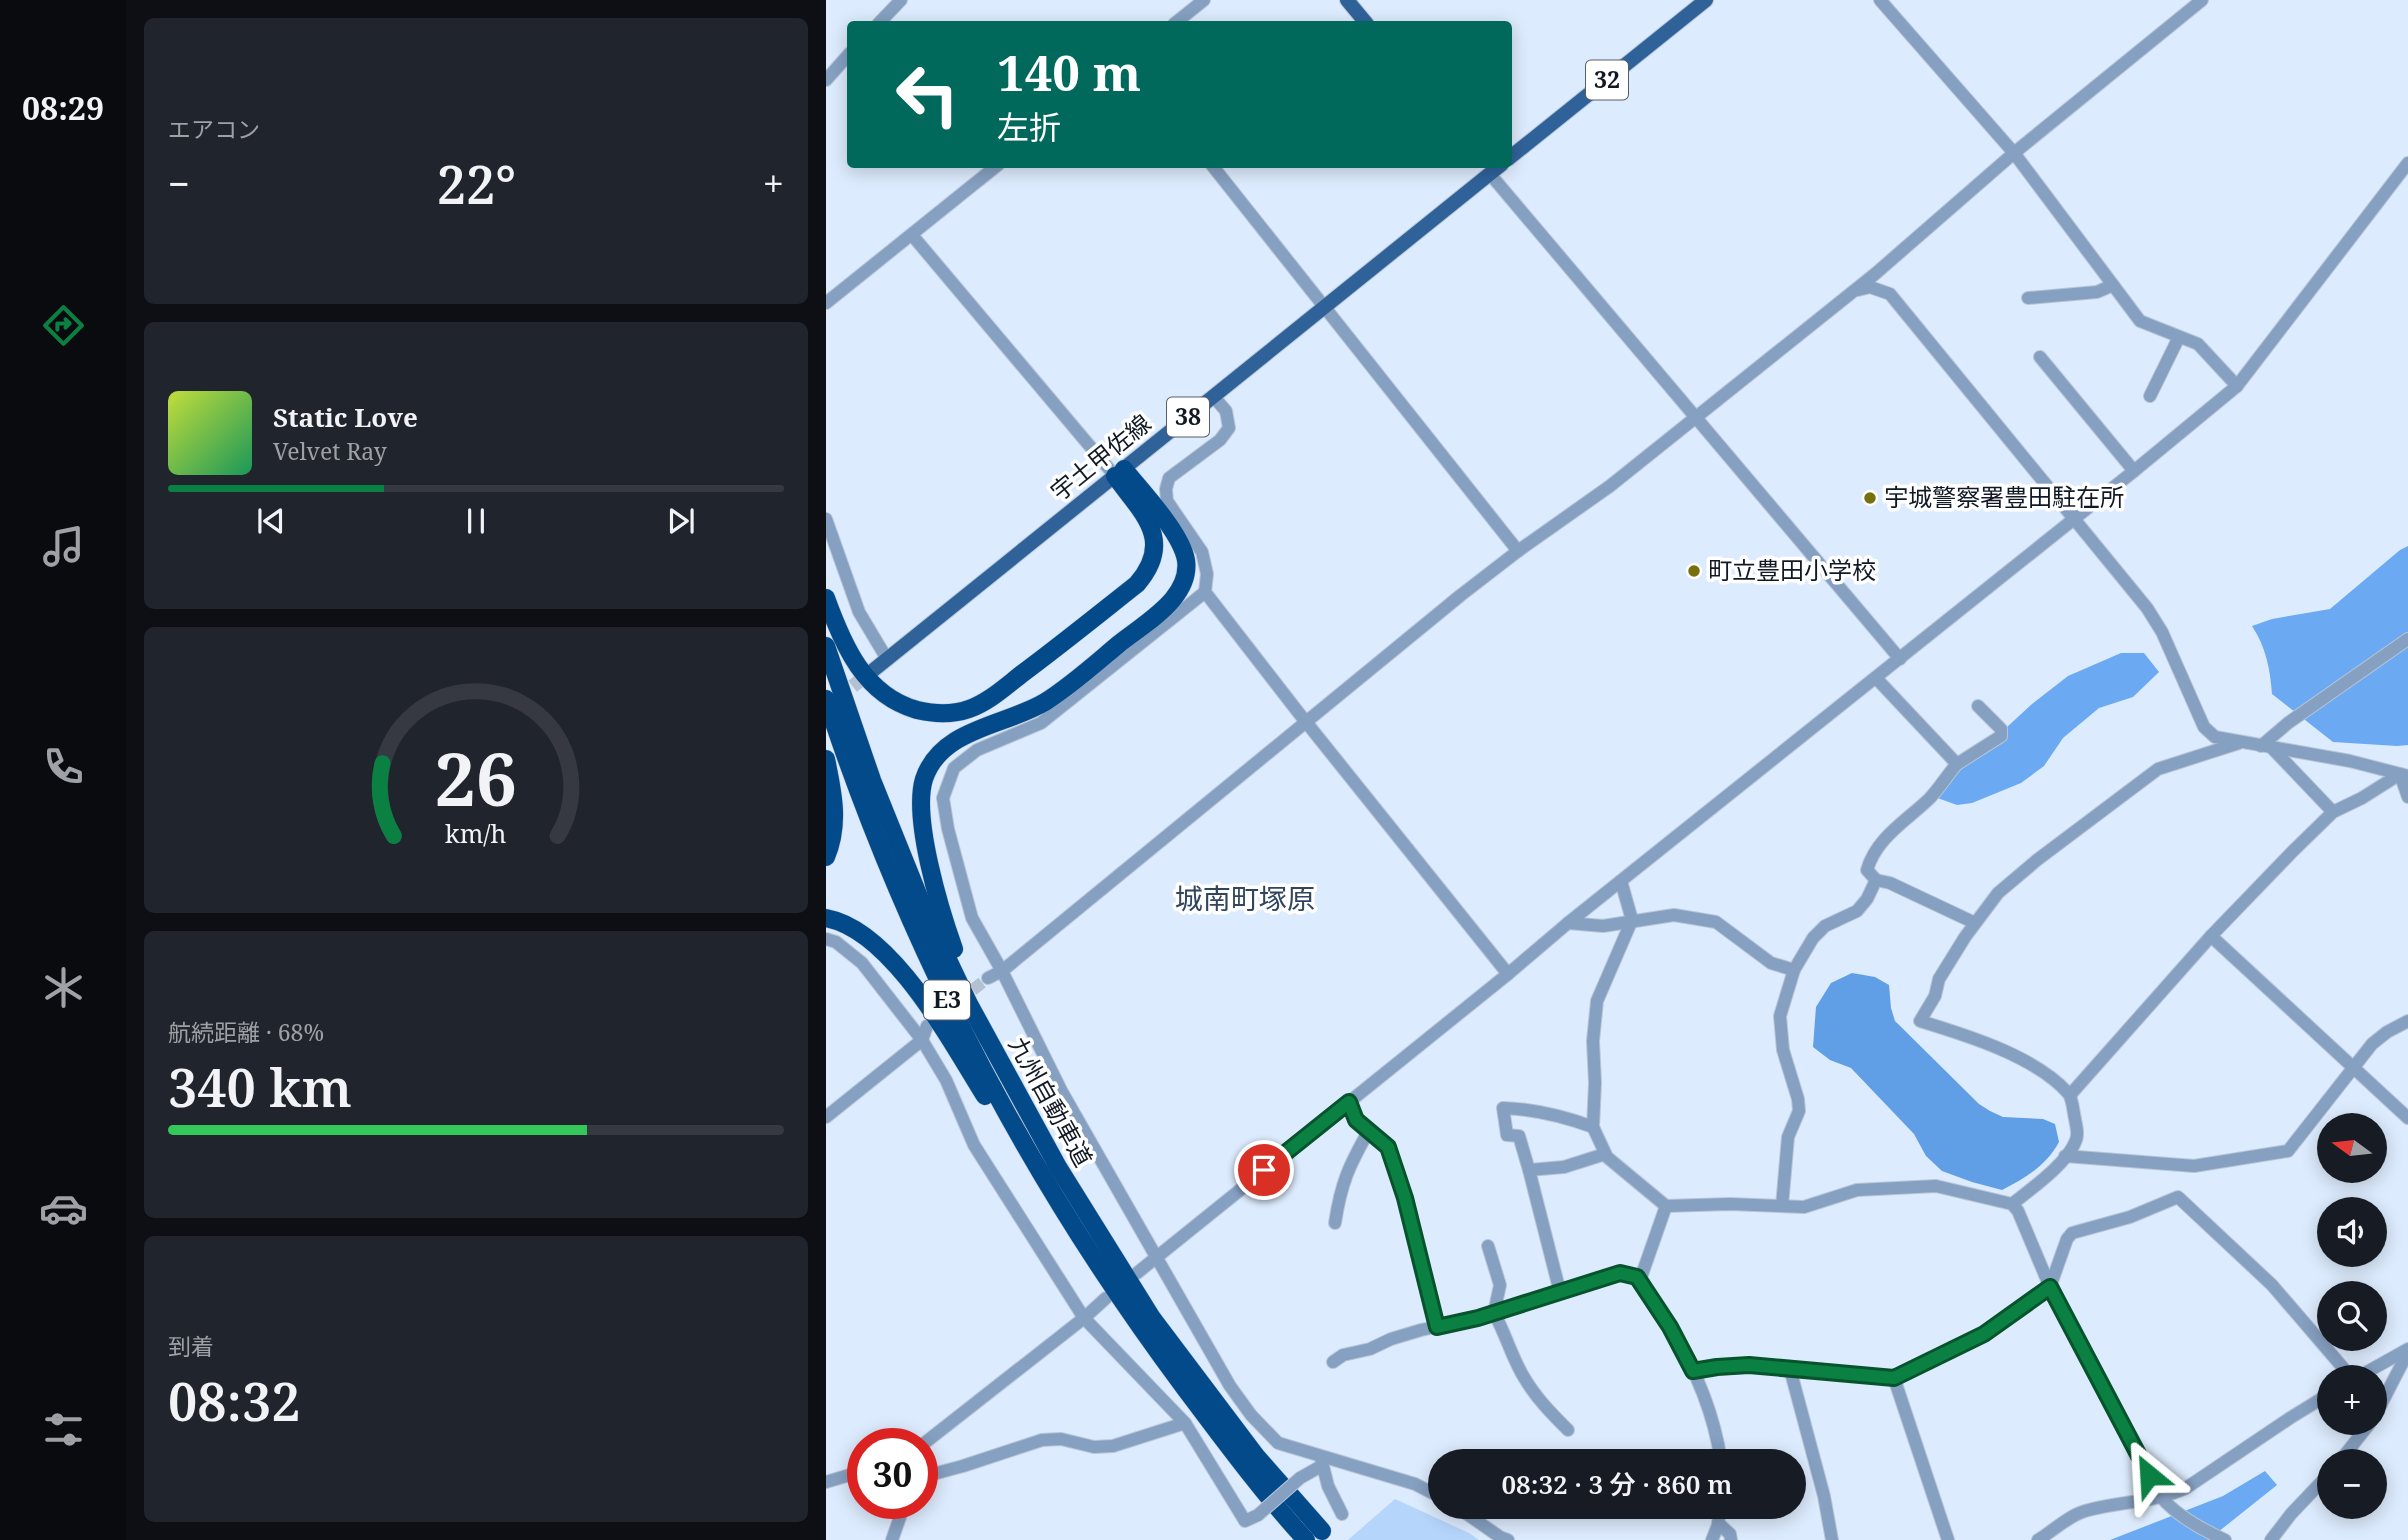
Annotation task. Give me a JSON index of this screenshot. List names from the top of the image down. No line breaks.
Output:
{"streets":{"highway":["E3","九州自動車道"],"main road":["32","38","宇土甲佐線"]},"districts":["城南町塚原"],"places":["宇城警察署豊田駐在所","町立豊田小学校"],"north":"left","page":{"tabs":"08:29","tile":["エアコン",["航続距離 · 68%","340 km"],["到着","08:32"]],"turn":["140 m","左折"],"heat":["−","22°","+"],"song":["Static Love","Velvet Ray"],"map_buttons":["+","−"],"limit":"30","trip":"08:32 · 3 分 · 860 m","gauge":["26","km/h"]}}
